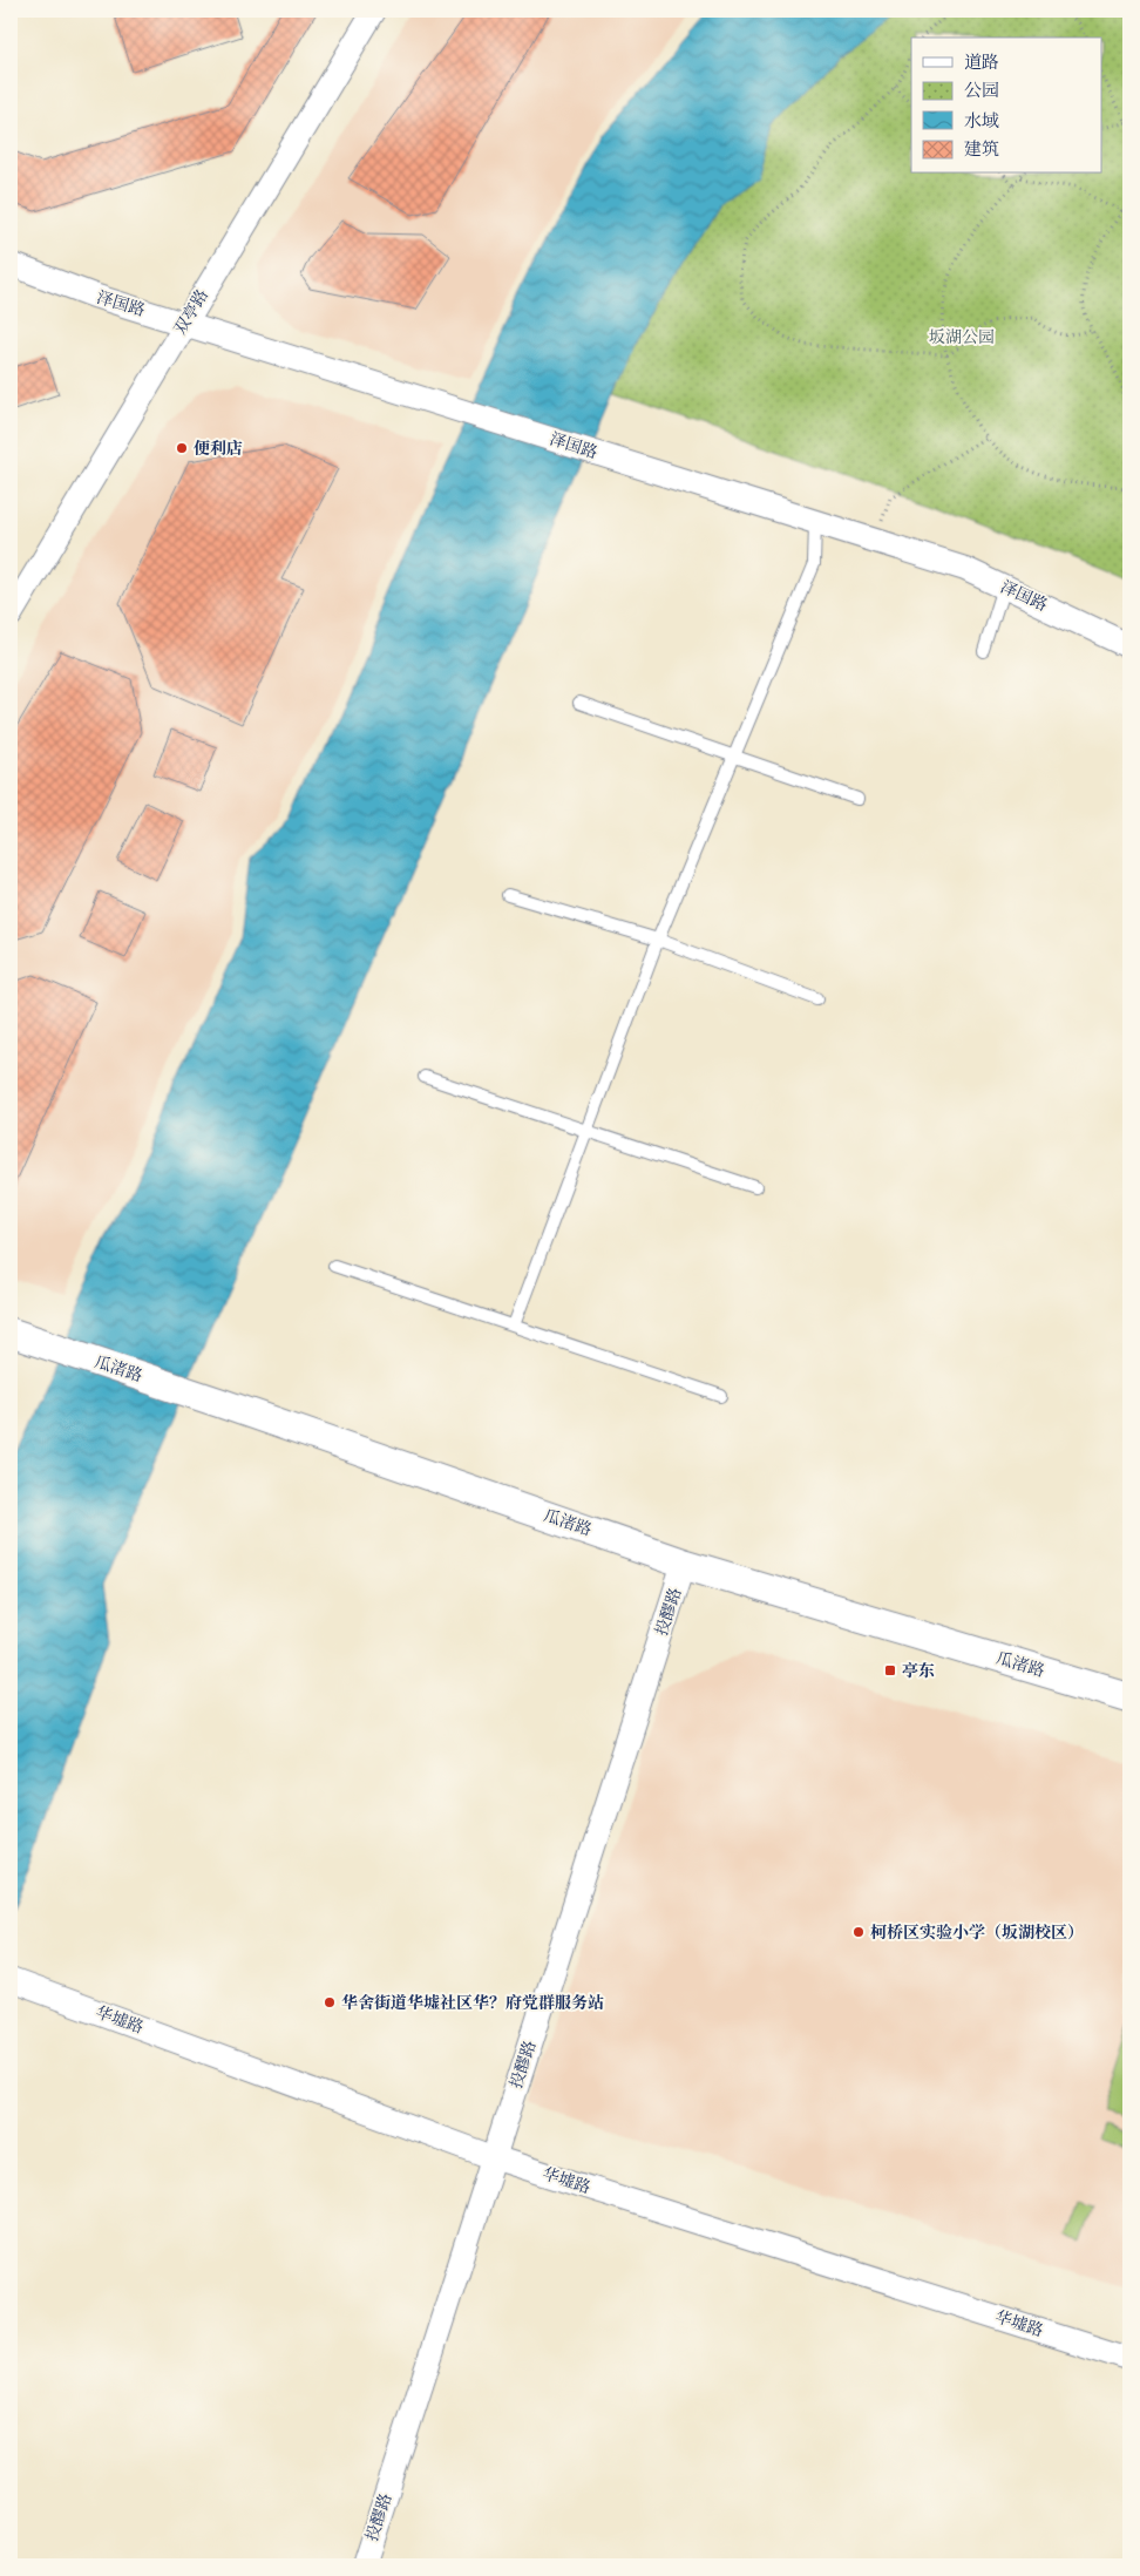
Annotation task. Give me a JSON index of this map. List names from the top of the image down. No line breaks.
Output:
{"streets":{"street":["泽国路","双亭路","瓜渚路","投醪路","华墟路"]},"crossings":[["泽国路","双亭路"],["瓜渚路","投醪路"],["投醪路","华墟路"]],"parks":["坂湖公园"],"places":{"other":["便利店","柯桥区实验小学（坂湖校区）","华舍街道华墟社区华？府党群服务站"],"transit":["亭东"]},"legend":["道路","公园","水域","建筑"]}
